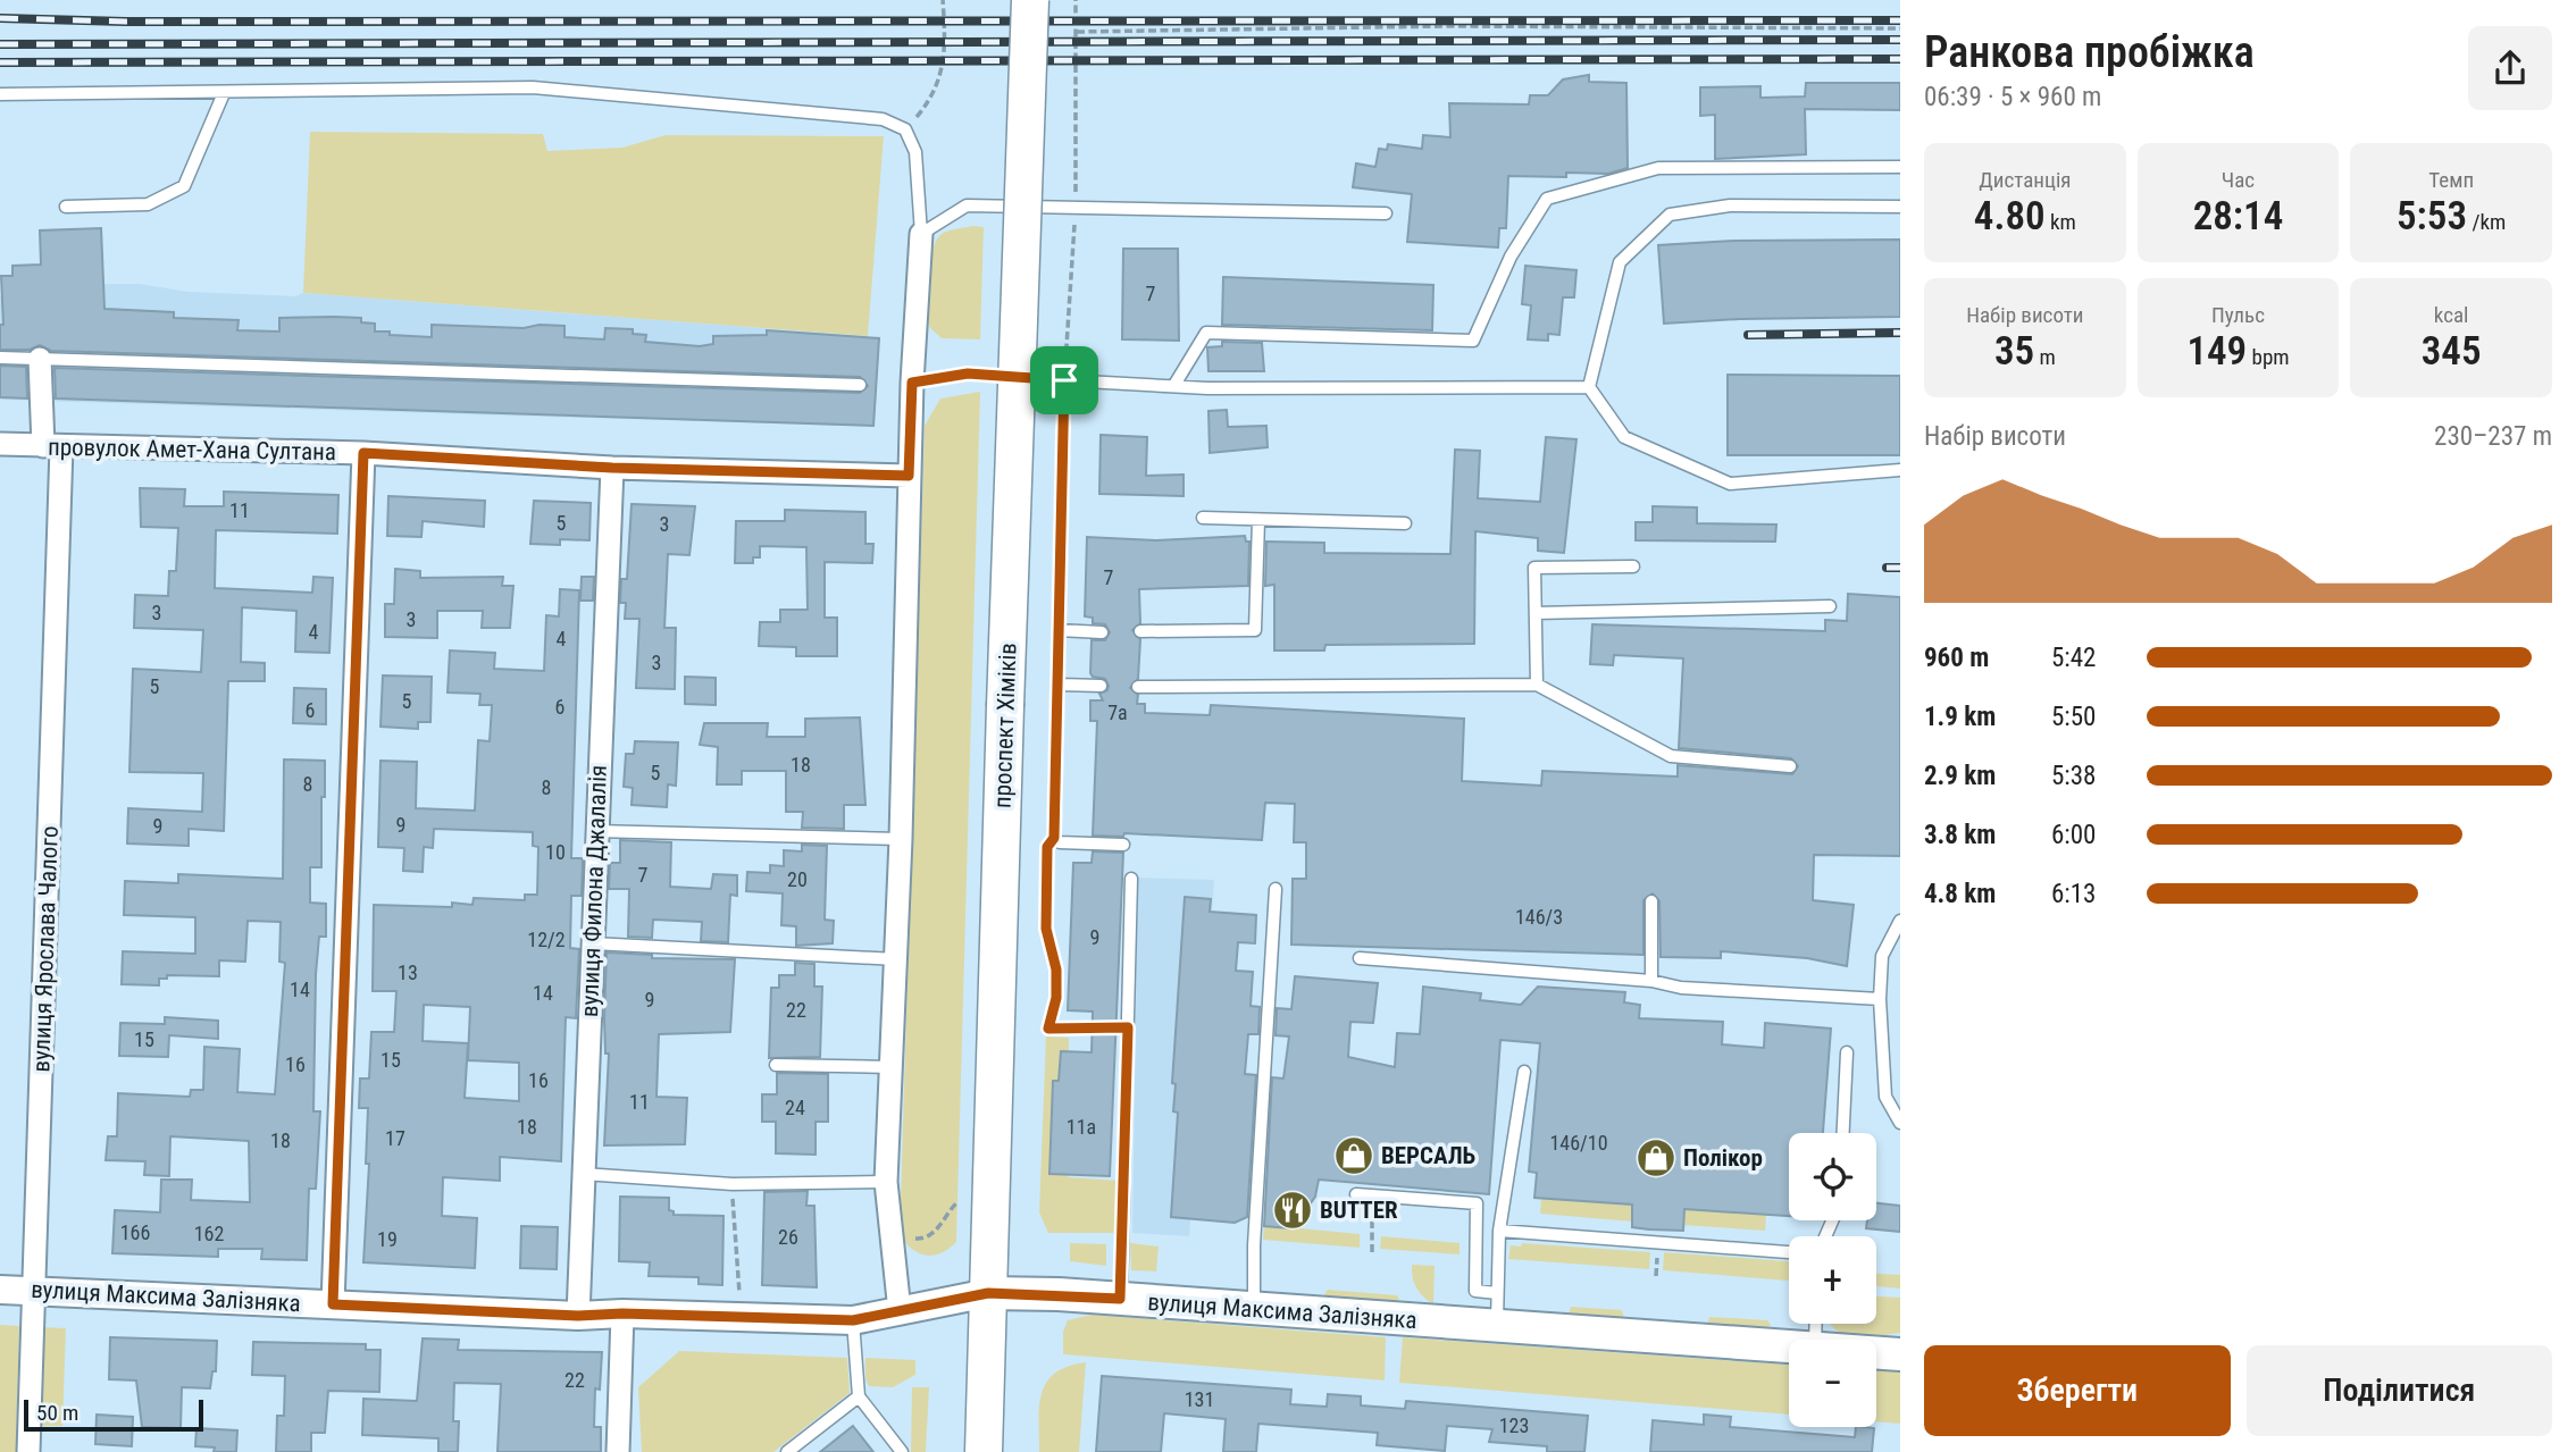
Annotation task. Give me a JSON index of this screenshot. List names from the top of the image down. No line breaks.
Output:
{"streets":{"main road":["проспект Хіміків","вулиця Максима Залізняка"],"street":["провулок Амет-Хана Султана","вулиця Филона Джалалія","вулиця Ярослава Чалого"]},"crossings":[["провулок Амет-Хана Султана","вулиця Филона Джалалія"],["провулок Амет-Хана Султана","вулиця Ярослава Чалого"],["проспект Хіміків","вулиця Максима Залізняка"],["вулиця Филона Джалалія","вулиця Максима Залізняка"],["вулиця Ярослава Чалого","вулиця Максима Залізняка"]],"places":{"shop":["ВЕРСАЛЬ","Полікор"],"restaurant":["BUTTER"]},"house_numbers":["7","11","5","3","7","3","3","4","4","3","5","5","6","6","7а","18","5","8","8","9","9","10","7","20","146/3","9","12/2","13","14","14","9","22","15","15","16","16","11","24","18","11а","17","18","146/10","166","162","26","19","22","131","123"],"scale_bar":"50 m","page":{"heading":["Ранкова пробіжка","06:39 · 5 × 960 m"],"stats":[["Дистанція","4.80 km"],["Час","28:14"],["Темп","5:53 /km"],["Набір висоти","35 m"],["Пульс","149 bpm"],["kcal","345"]],"chart":["Набір висоти","230–237 m"],"list":[{"name":"960 m","note":"5:42"},{"name":"1.9 km","note":"5:50"},{"name":"2.9 km","note":"5:38"},{"name":"3.8 km","note":"6:00"},{"name":"4.8 km","note":"6:13"}],"map_buttons":["+","−"],"buttons":["Зберегти","Поділитися"],"scale":"50 m"}}
